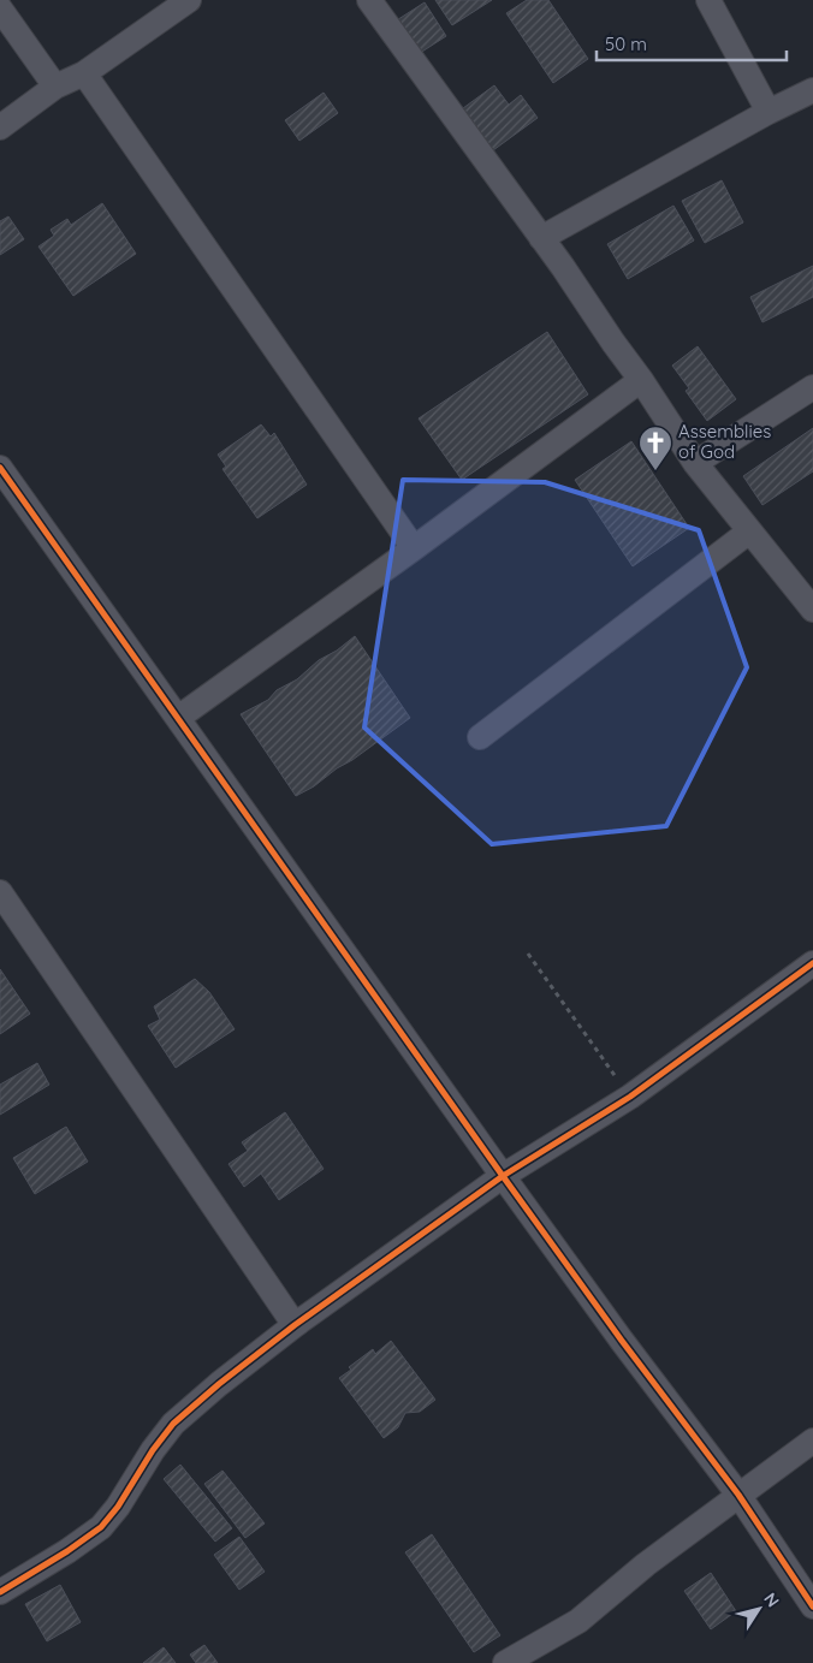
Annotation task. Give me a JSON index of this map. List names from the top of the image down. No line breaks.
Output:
{"places":{"church":["Assemblies of God"]},"scale_bar":"50 m","north":"top right"}
